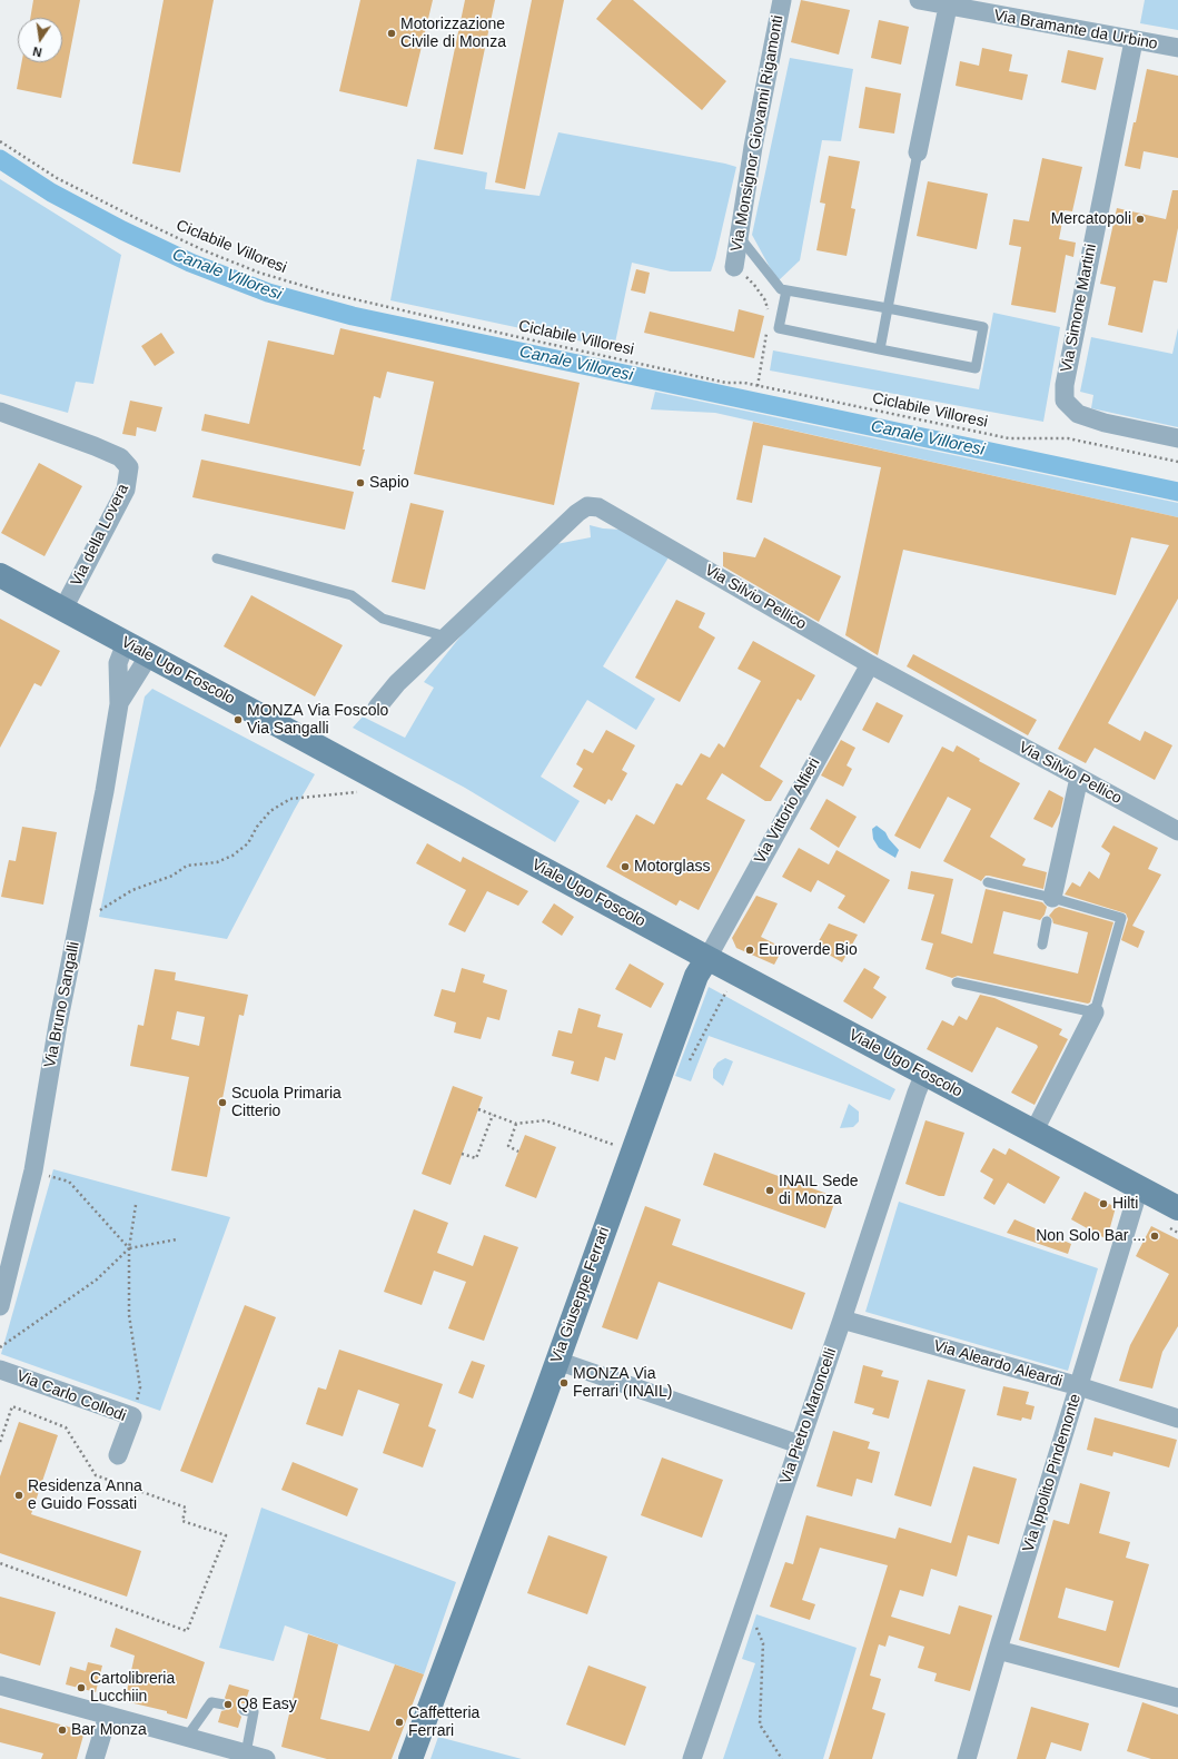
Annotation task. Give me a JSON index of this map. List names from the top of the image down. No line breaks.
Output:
{"streets":{"street":["Via Bramante da Urbino","Via Monsignor Giovanni Rigamonti","Via Simone Martini","Via della Lovera","Via Silvio Pellico","Viale Ugo Foscolo","Via Vittorio Alfieri","Via Bruno Sangalli","Via Giuseppe Ferrari","Via Aleardo Aleardi","Via Carlo Collodi","Via Pietro Maroncelli","Via Ippolito Pindemonte"],"path":["Ciclabile Villoresi"]},"crossings":[["Via Bramante da Urbino","Via Simone Martini"],["Via della Lovera","Viale Ugo Foscolo"],["Via Silvio Pellico","Via Vittorio Alfieri"],["Viale Ugo Foscolo","Via Vittorio Alfieri"],["Viale Ugo Foscolo","Via Bruno Sangalli"],["Viale Ugo Foscolo","Via Giuseppe Ferrari"],["Viale Ugo Foscolo","Via Pietro Maroncelli"],["Viale Ugo Foscolo","Via Ippolito Pindemonte"],["Via Vittorio Alfieri","Via Giuseppe Ferrari"],["Via Aleardo Aleardi","Via Pietro Maroncelli"],["Via Aleardo Aleardi","Via Ippolito Pindemonte"]],"water":["Canale Villoresi"],"places":["Motorizzazione Civile di Monza","Mercatopoli","Sapio","MONZA Via Foscolo Via Sangalli","Motorglass","Euroverde Bio","Scuola Primaria Citterio","INAIL Sede di Monza","Hilti","Non Solo Bar ...","MONZA Via Ferrari (INAIL)","Residenza Anna e Guido Fossati","Cartolibreria Lucchiin","Q8 Easy","Caffetteria Ferrari","Bar Monza"],"north":"bottom"}
